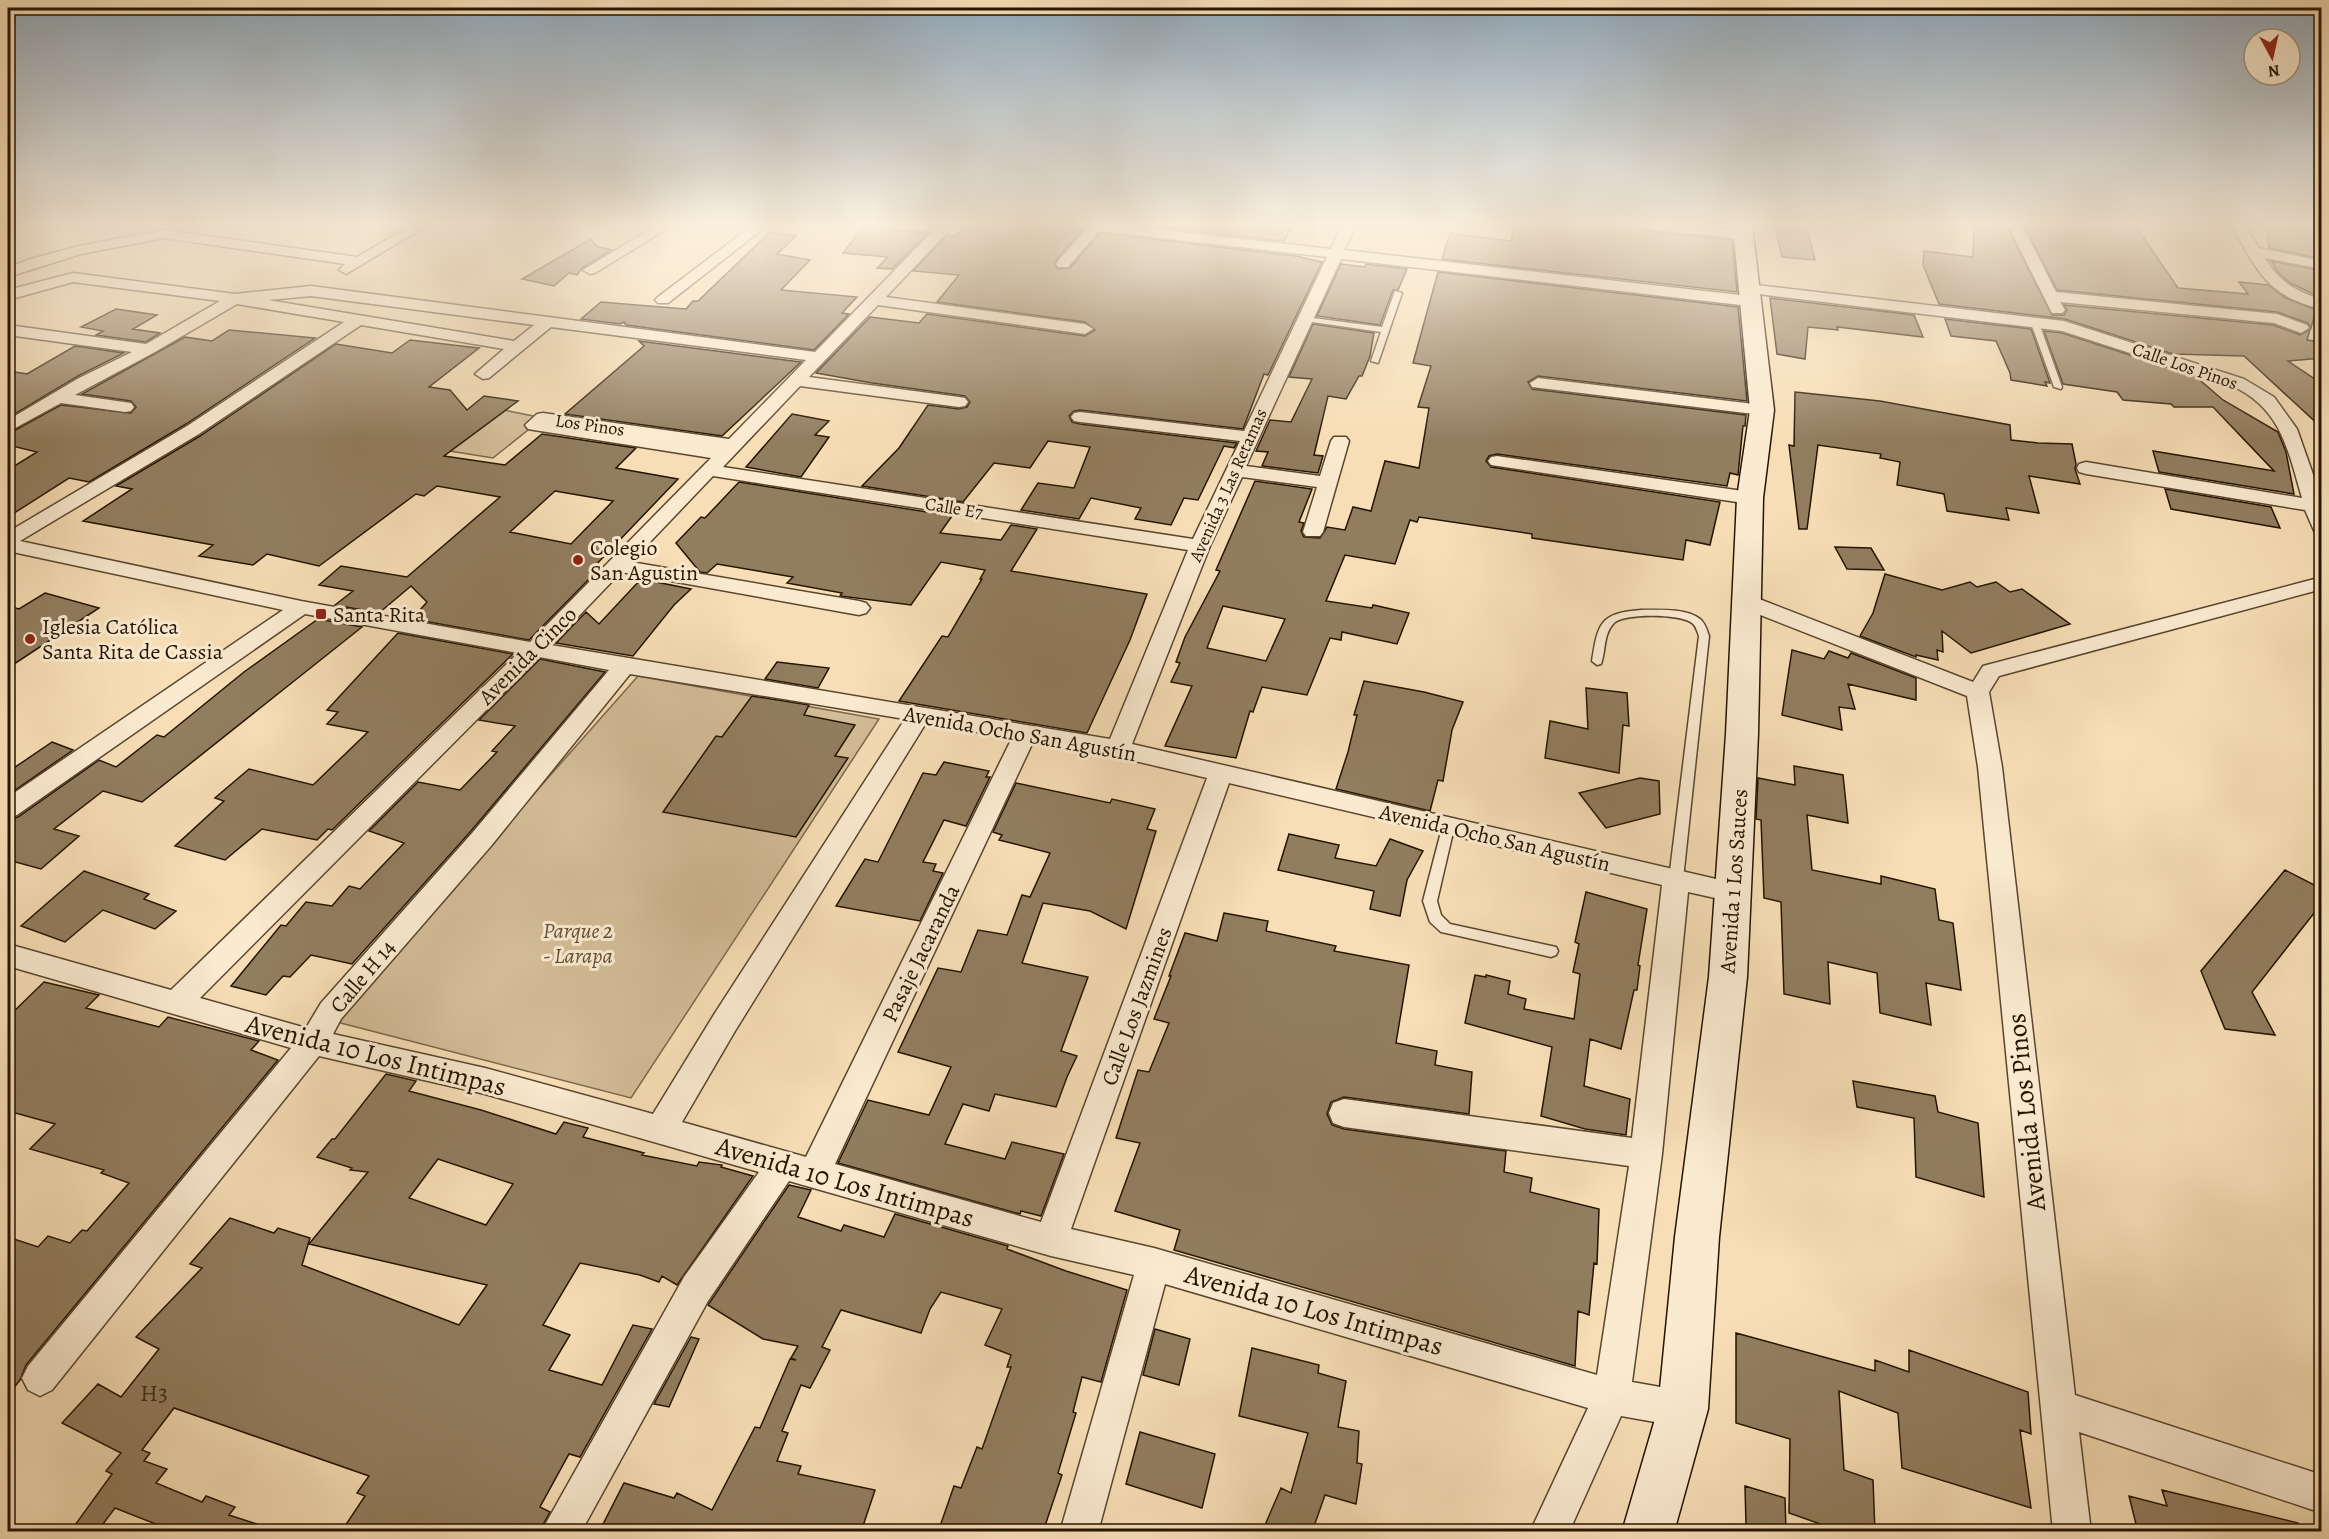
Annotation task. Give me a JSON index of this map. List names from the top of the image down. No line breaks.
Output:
{"streets":{"street":["Calle Los Pinos","Los Pinos","Avenida 3 Las Retamas","Calle E7","Avenida Cinco","Avenida Ocho San Agustín","Avenida 1 Los Sauces","Pasaje Jacaranda","Calle H 14","Calle Los Jazmines","Avenida 10 Los Intimpas","Avenida Los Pinos"]},"crossings":[["Los Pinos","Avenida Cinco"],["Avenida 3 Las Retamas","Calle E7"],["Avenida 3 Las Retamas","Avenida Ocho San Agustín"],["Calle E7","Avenida Cinco"],["Avenida Cinco","Avenida Ocho San Agustín"],["Avenida Cinco","Avenida 10 Los Intimpas"],["Avenida Ocho San Agustín","Avenida 1 Los Sauces"],["Avenida Ocho San Agustín","Pasaje Jacaranda"],["Avenida Ocho San Agustín","Calle H 14"],["Avenida Ocho San Agustín","Calle Los Jazmines"],["Avenida 1 Los Sauces","Avenida 10 Los Intimpas"],["Pasaje Jacaranda","Avenida 10 Los Intimpas"],["Calle H 14","Avenida 10 Los Intimpas"],["Calle Los Jazmines","Avenida 10 Los Intimpas"]],"parks":["Parque 2 - Larapa"],"places":{"other":["Colegio San Agustin","Iglesia Católica Santa Rita de Cassia"],"transit":["Santa Rita"]},"house_numbers":["H3"],"north":"bottom"}
